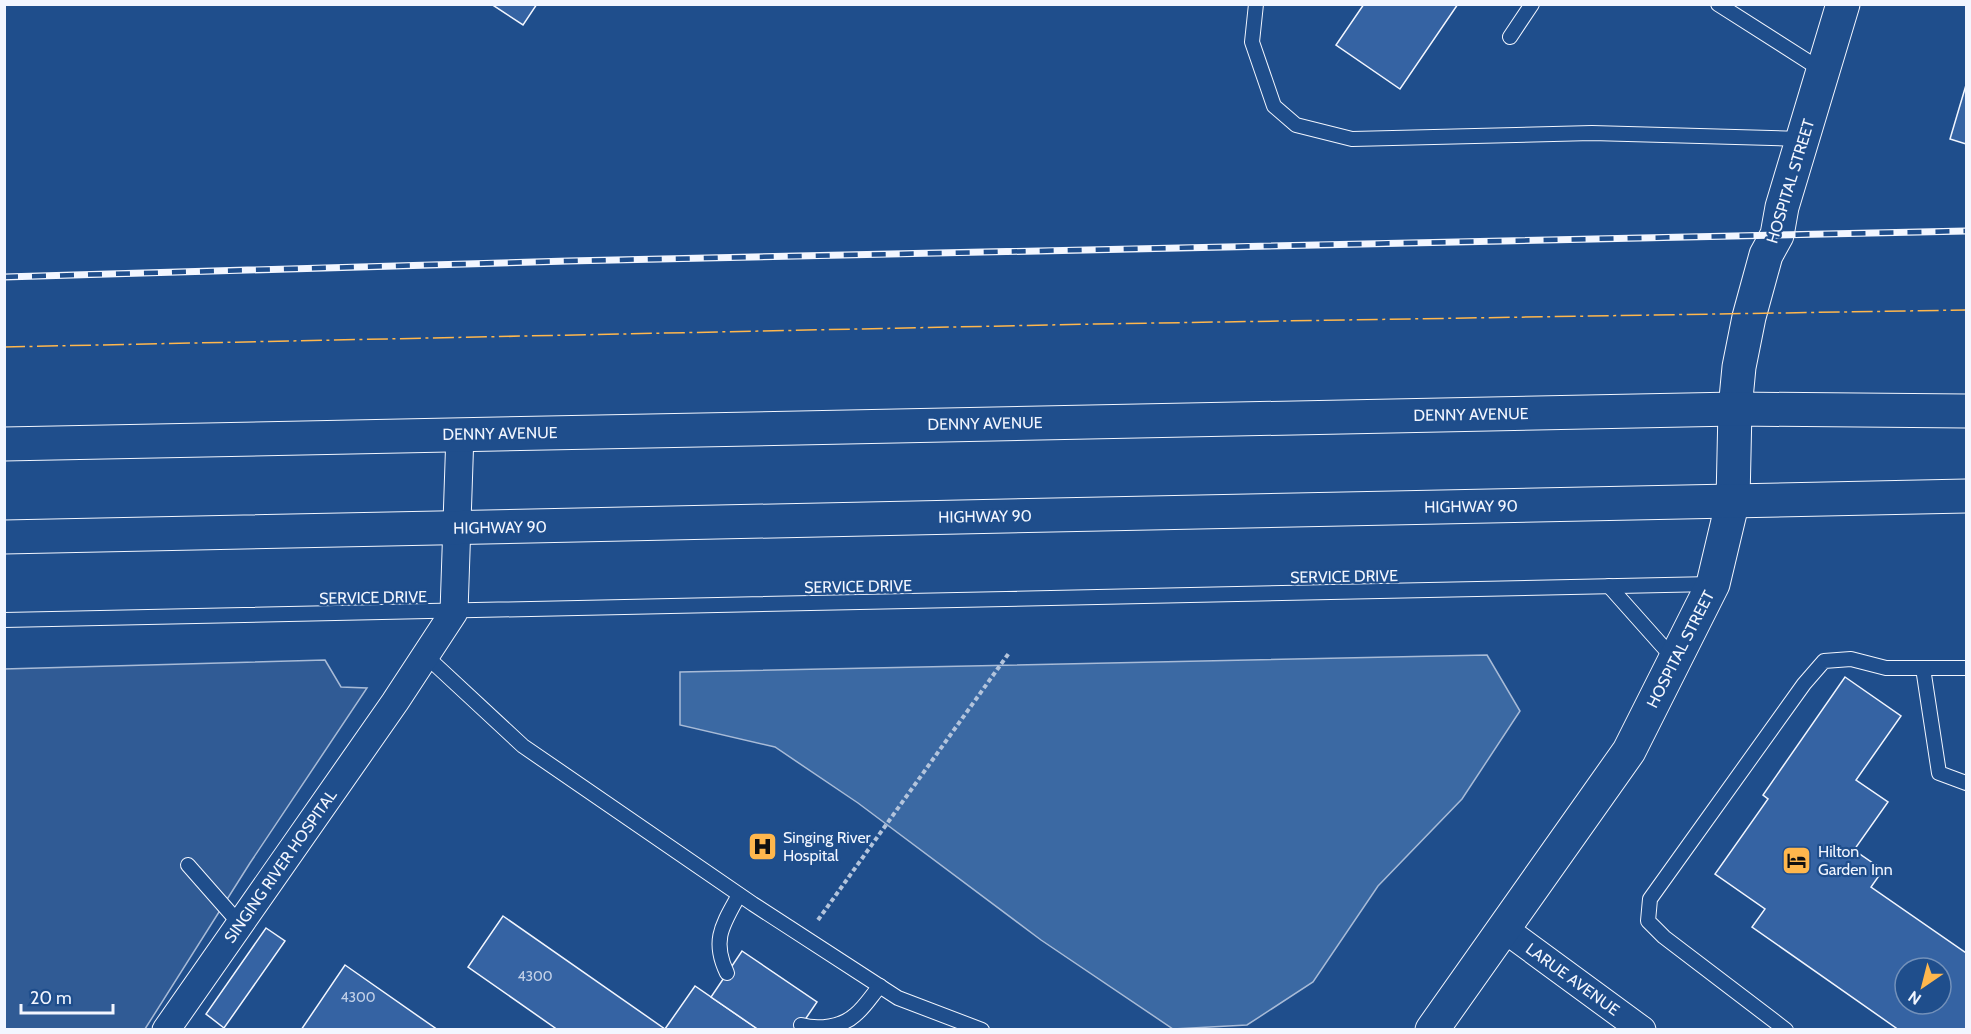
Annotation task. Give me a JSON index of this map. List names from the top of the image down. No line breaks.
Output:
{"streets":{"main road":["HOSPITAL STREET","DENNY AVENUE","HIGHWAY 90"],"street":["SINGING RIVER HOSPITAL","LARUE AVENUE"],"lane":["SERVICE DRIVE"]},"crossings":[["HOSPITAL STREET","DENNY AVENUE"],["HOSPITAL STREET","HIGHWAY 90"],["HOSPITAL STREET","SERVICE DRIVE"],["HOSPITAL STREET","LARUE AVENUE"],["DENNY AVENUE","SINGING RIVER HOSPITAL"],["HIGHWAY 90","SINGING RIVER HOSPITAL"],["SERVICE DRIVE","SINGING RIVER HOSPITAL"]],"places":{"hospital":["Singing River Hospital"],"hotel":["Hilton Garden Inn"]},"house_numbers":["4300","4300"],"scale_bar":"20 m","north":"bottom left"}
